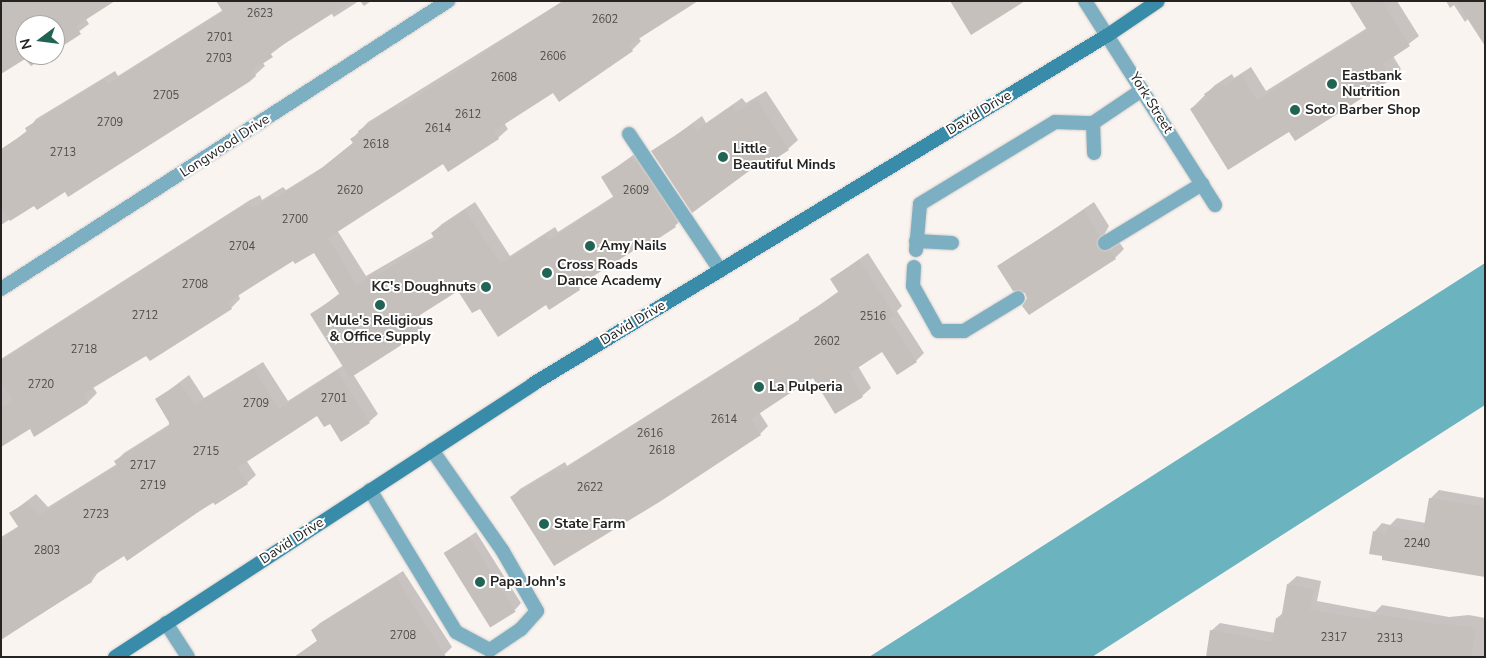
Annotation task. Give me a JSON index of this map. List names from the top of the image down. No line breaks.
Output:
{"streets":{"main road":["David Drive"],"street":["York Street","Longwood Drive"]},"crossings":[["York Street","David Drive"]],"places":["Eastbank Nutrition","Soto Barber Shop","Little Beautiful Minds","Amy Nails","Cross Roads Dance Academy","KC's Doughnuts","Mule's Religious & Office Supply","La Pulperia","State Farm","Papa John's"],"house_numbers":["2623","2602","2701","2606","2703","2608","2705","2612","2709","2614","2618","2713","2620","2609","2700","2704","2708","2712","2516","2602","2718","2720","2701","2709","2614","2616","2618","2715","2717","2719","2622","2723","2240","2803","2708","2317","2313"],"north":"left"}
